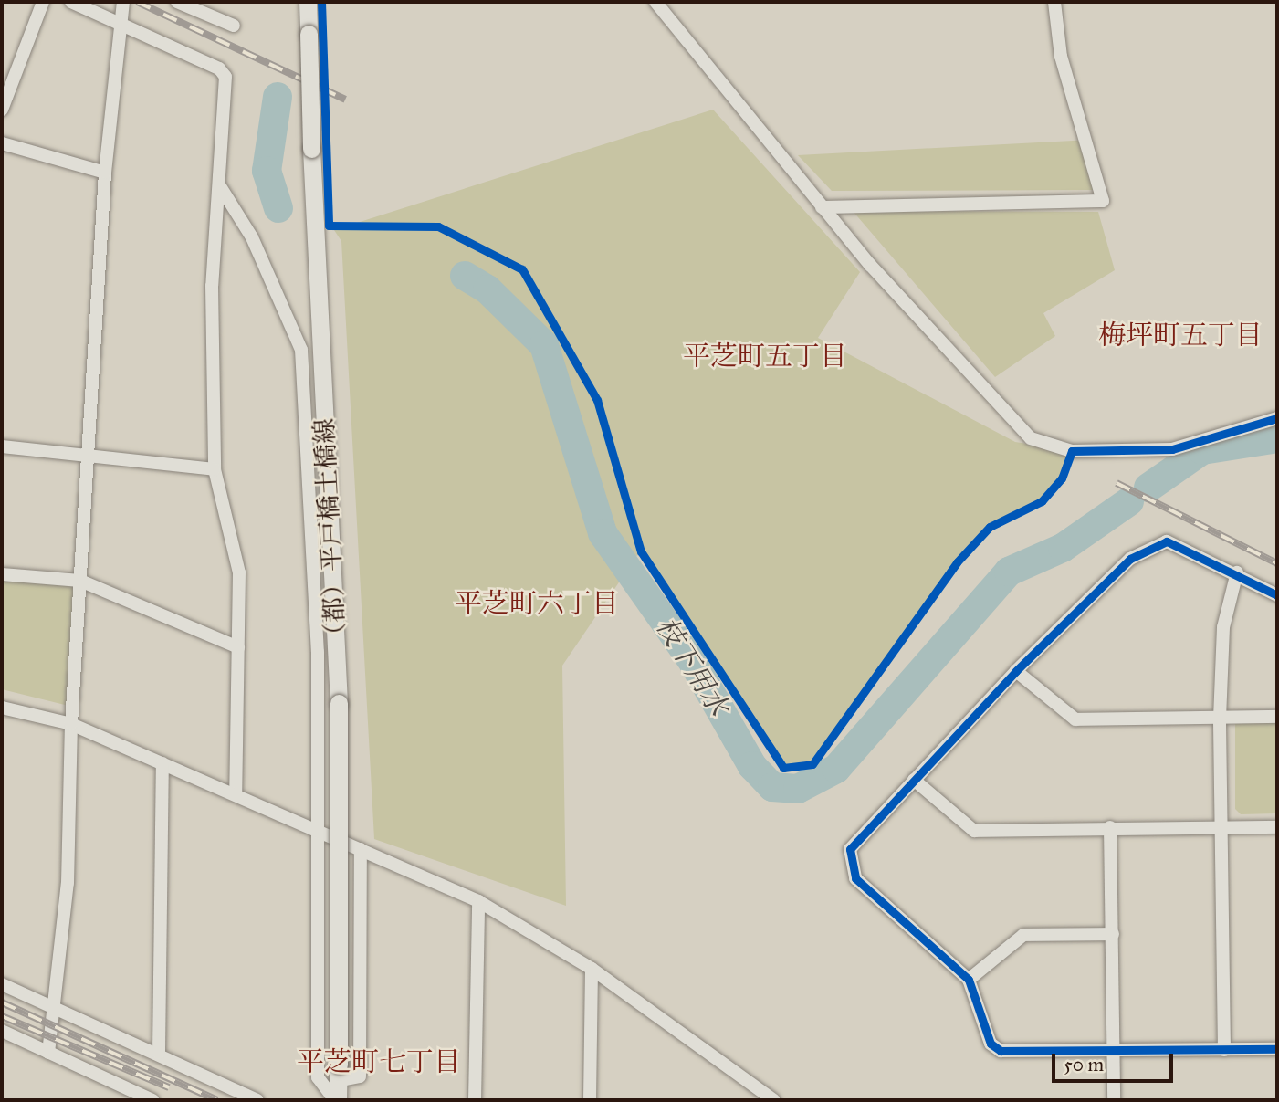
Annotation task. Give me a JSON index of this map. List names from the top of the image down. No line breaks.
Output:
{"streets":{"street":["（都）平戸橋土橋線"]},"districts":["梅坪町五丁目","平芝町五丁目","平芝町六丁目","平芝町七丁目"],"water":["枝下用水"],"scale_bar":"50 m"}
